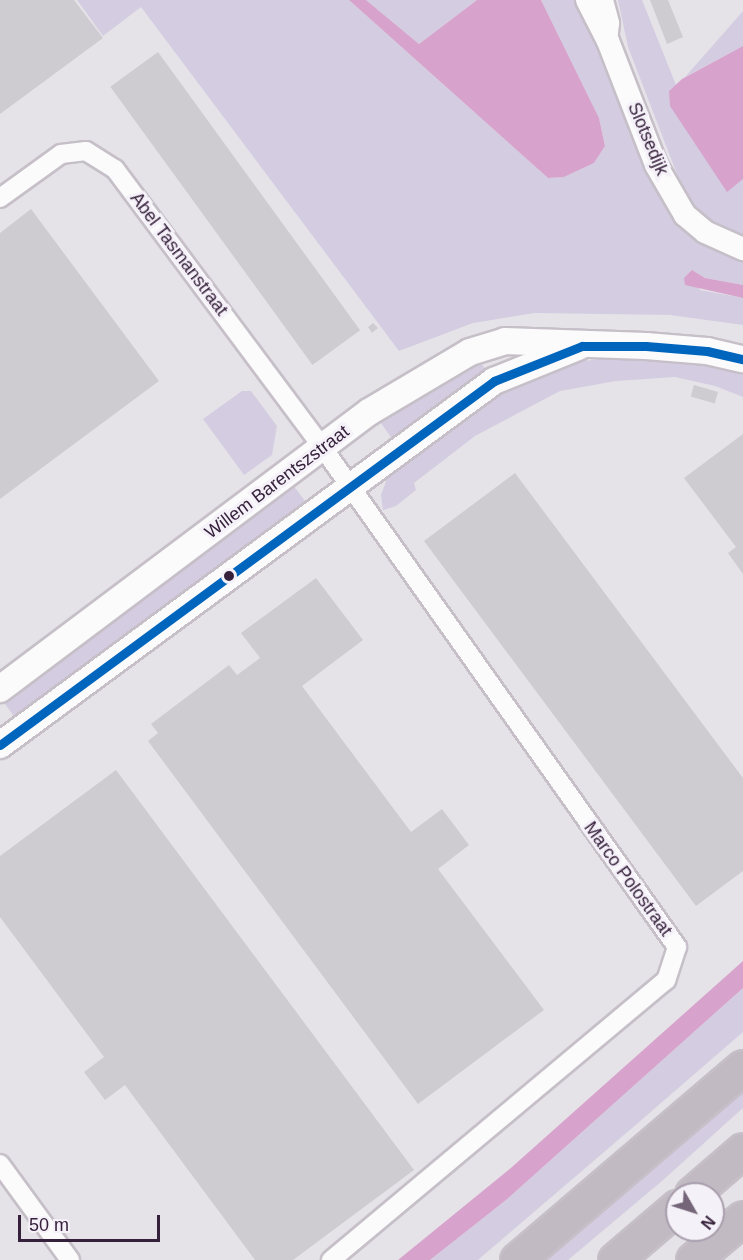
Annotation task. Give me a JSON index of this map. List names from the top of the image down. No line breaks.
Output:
{"streets":{"main road":["Willem Barentszstraat"],"street":["Slotsedijk","Abel Tasmanstraat","Marco Polostraat"]},"crossings":[["Abel Tasmanstraat","Willem Barentszstraat"],["Abel Tasmanstraat","Marco Polostraat"],["Willem Barentszstraat","Marco Polostraat"]],"scale_bar":"50 m","north":"bottom right"}
